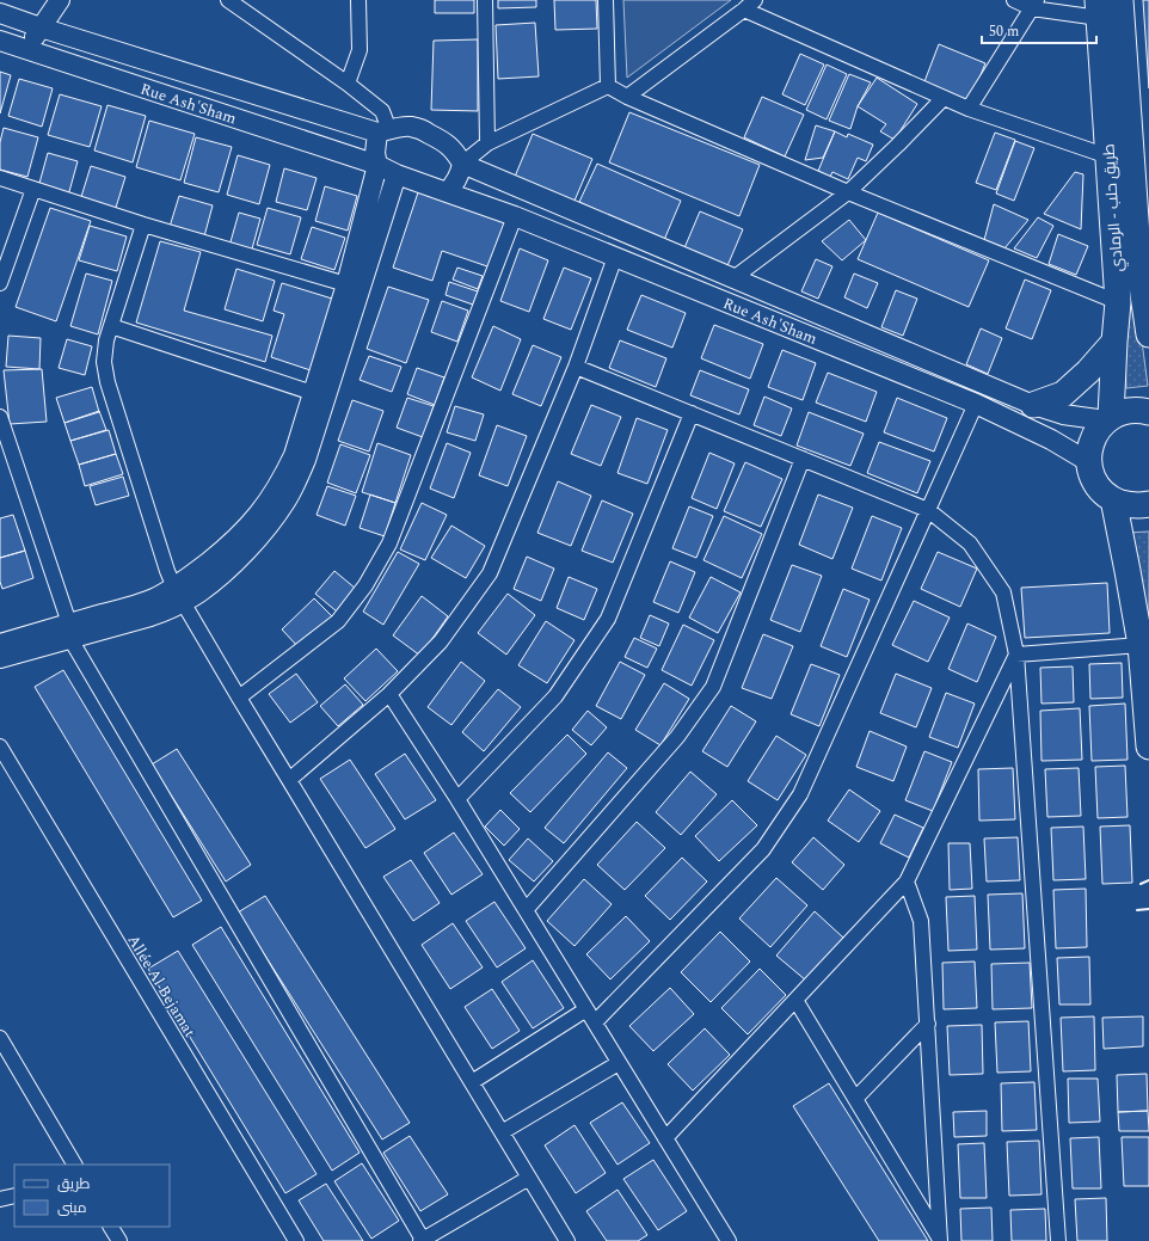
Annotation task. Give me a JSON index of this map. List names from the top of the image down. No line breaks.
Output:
{"streets":{"highway":["طريق حلب - الرمادي"],"main road":["Rue Ash'Sham"],"street":["Allée Al Bejamat"]},"crossings":[["Rue Ash'Sham","طريق حلب - الرمادي"]],"legend":["طريق","مبنى"],"scale_bar":"50 m"}
